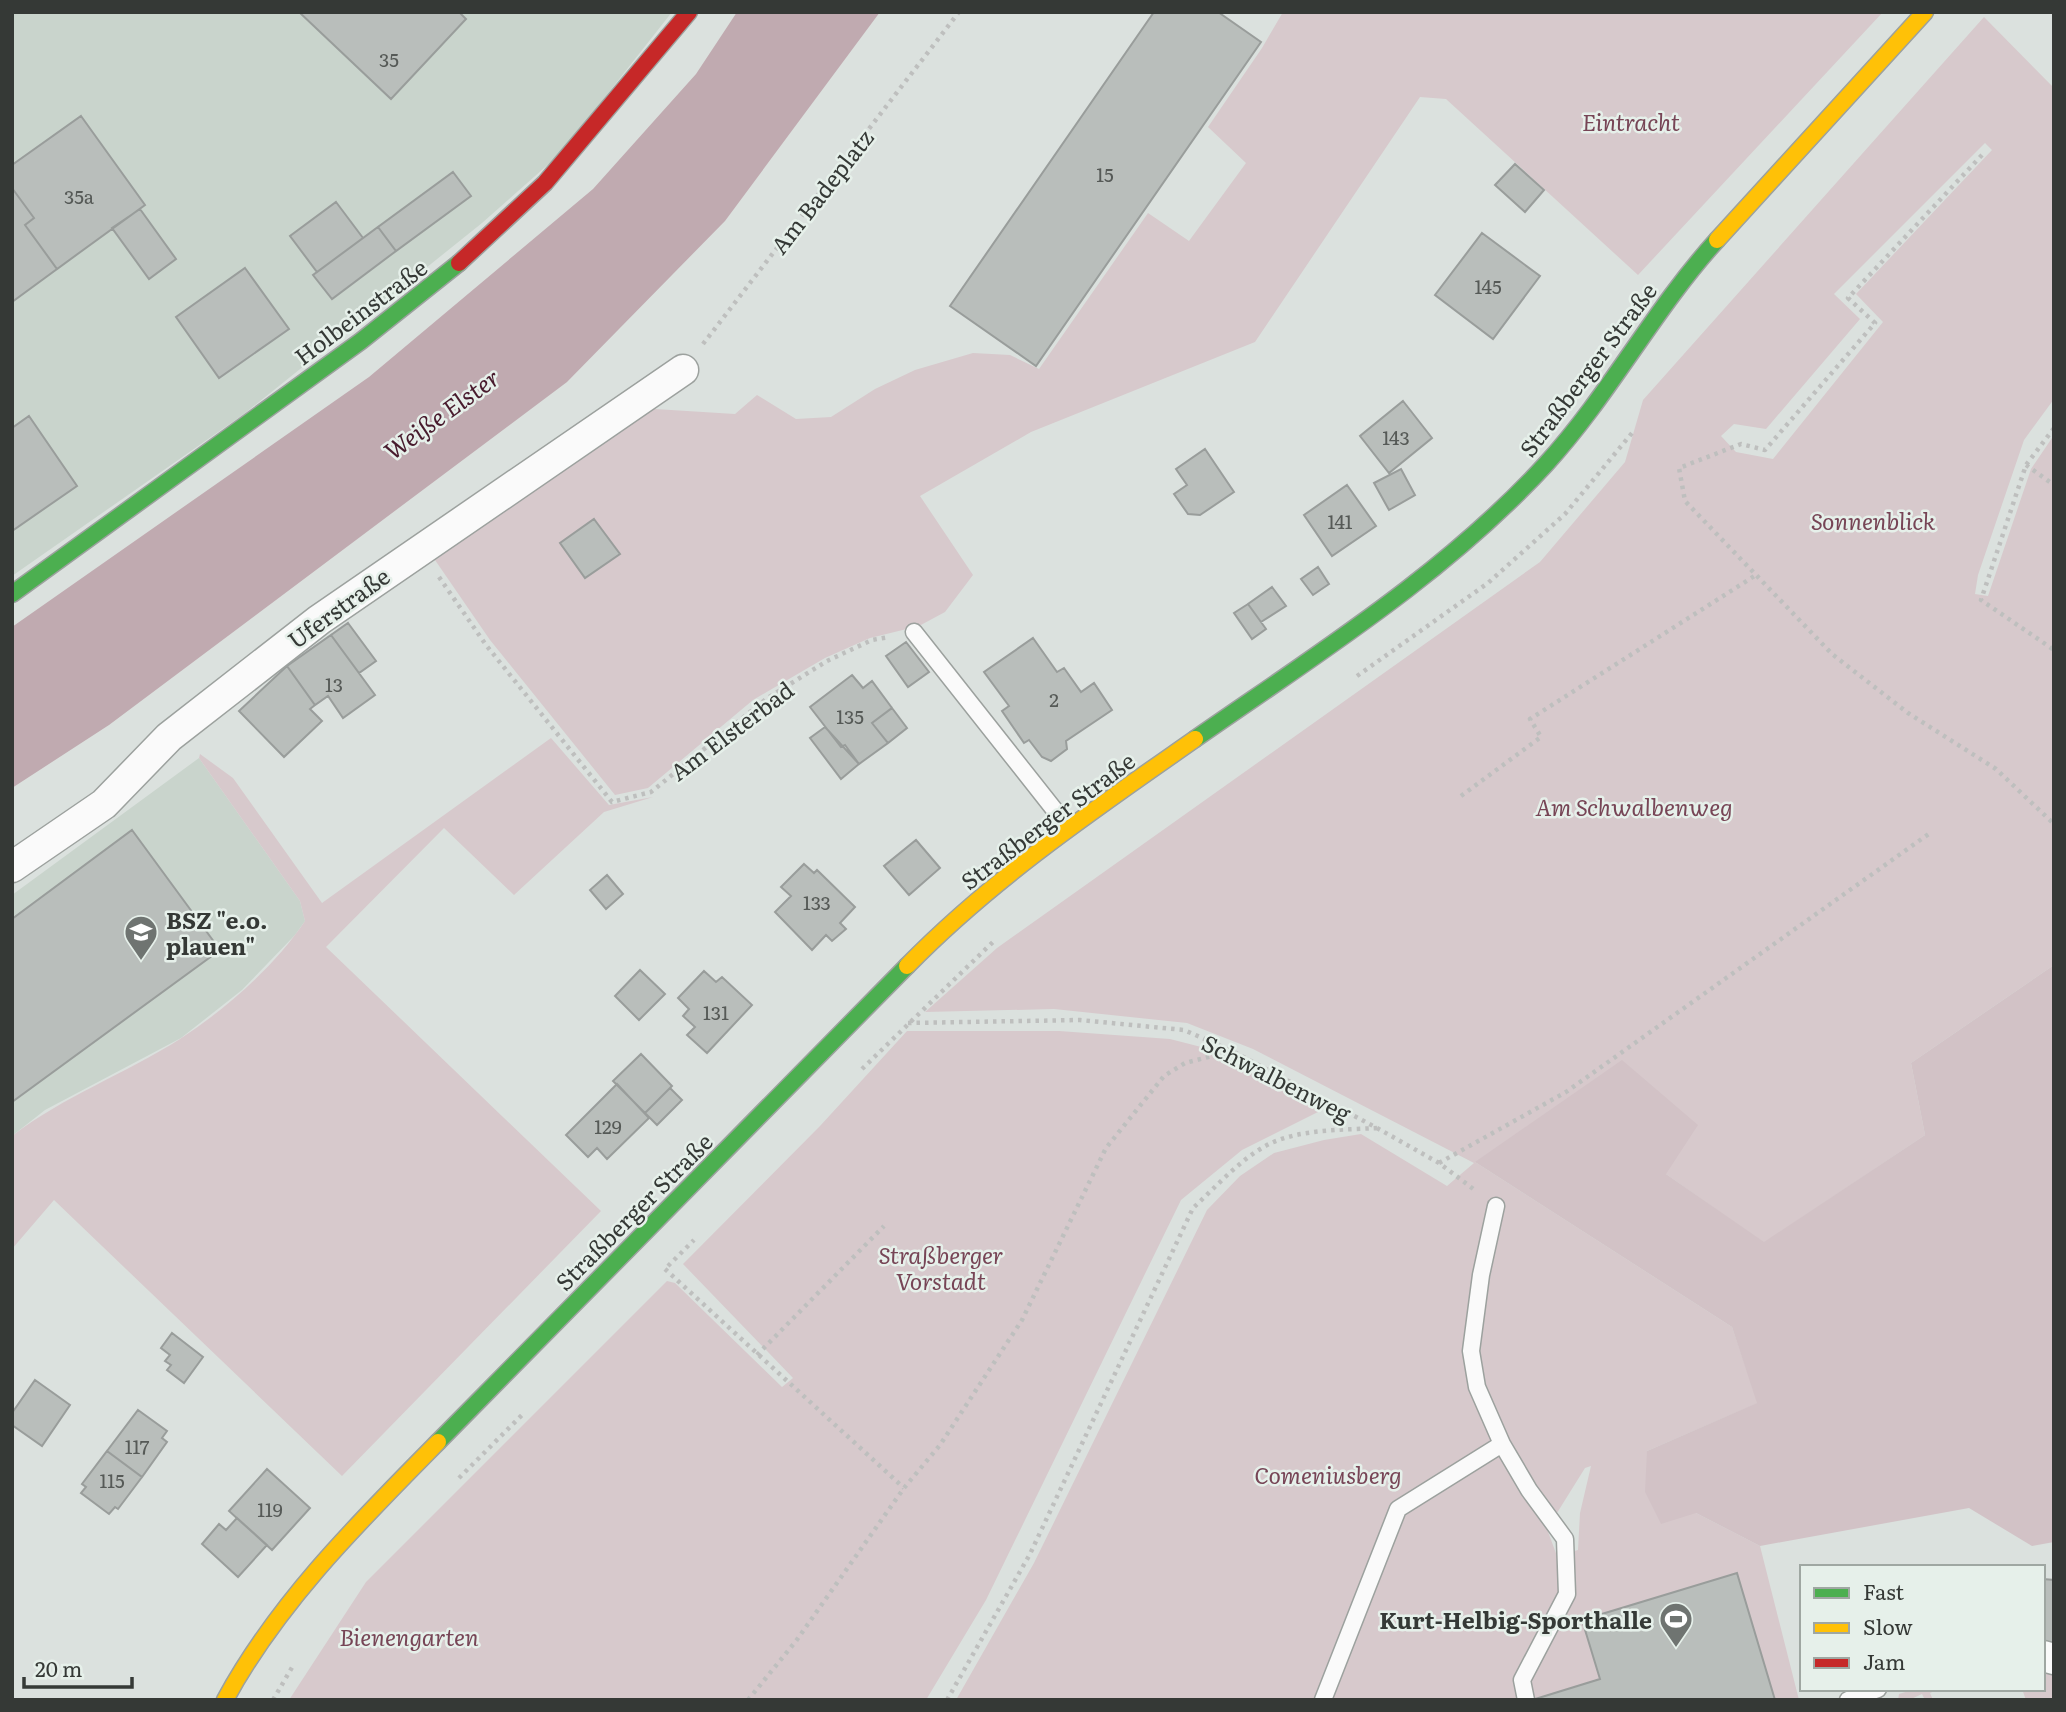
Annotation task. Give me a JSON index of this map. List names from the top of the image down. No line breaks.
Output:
{"streets":{"main road":["Holbeinstraße","Straßberger Straße"],"street":["Uferstraße"],"path":["Am Badeplatz","Am Elsterbad","Schwalbenweg"]},"crossings":[["Am Badeplatz","Uferstraße"],["Uferstraße","Am Elsterbad"]],"water":["Weiße Elster"],"parks":["Eintracht","Sonnenblick","Am Schwalbenweg","Straßberger Vorstadt","Comeniusberg","Bienengarten"],"places":{"school or university":["BSZ \"e.o. plauen\""],"sports":["Kurt-Helbig-Sporthalle"]},"house_numbers":["35","15","35a","145","143","141","13","2","135","133","131","129","117","115","119"],"legend":["Fast","Slow","Jam"],"scale_bar":"20 m"}
